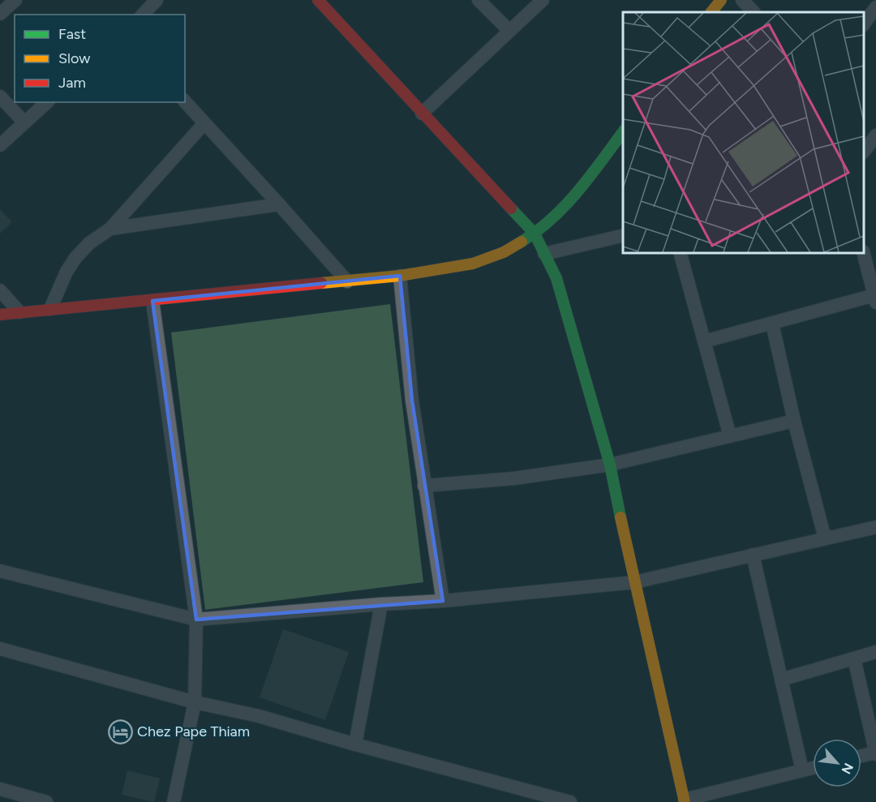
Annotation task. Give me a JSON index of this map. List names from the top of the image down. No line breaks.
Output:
{"places":{"hotel":["Chez Pape Thiam"]},"legend":["Fast","Slow","Jam"],"north":"bottom right"}
